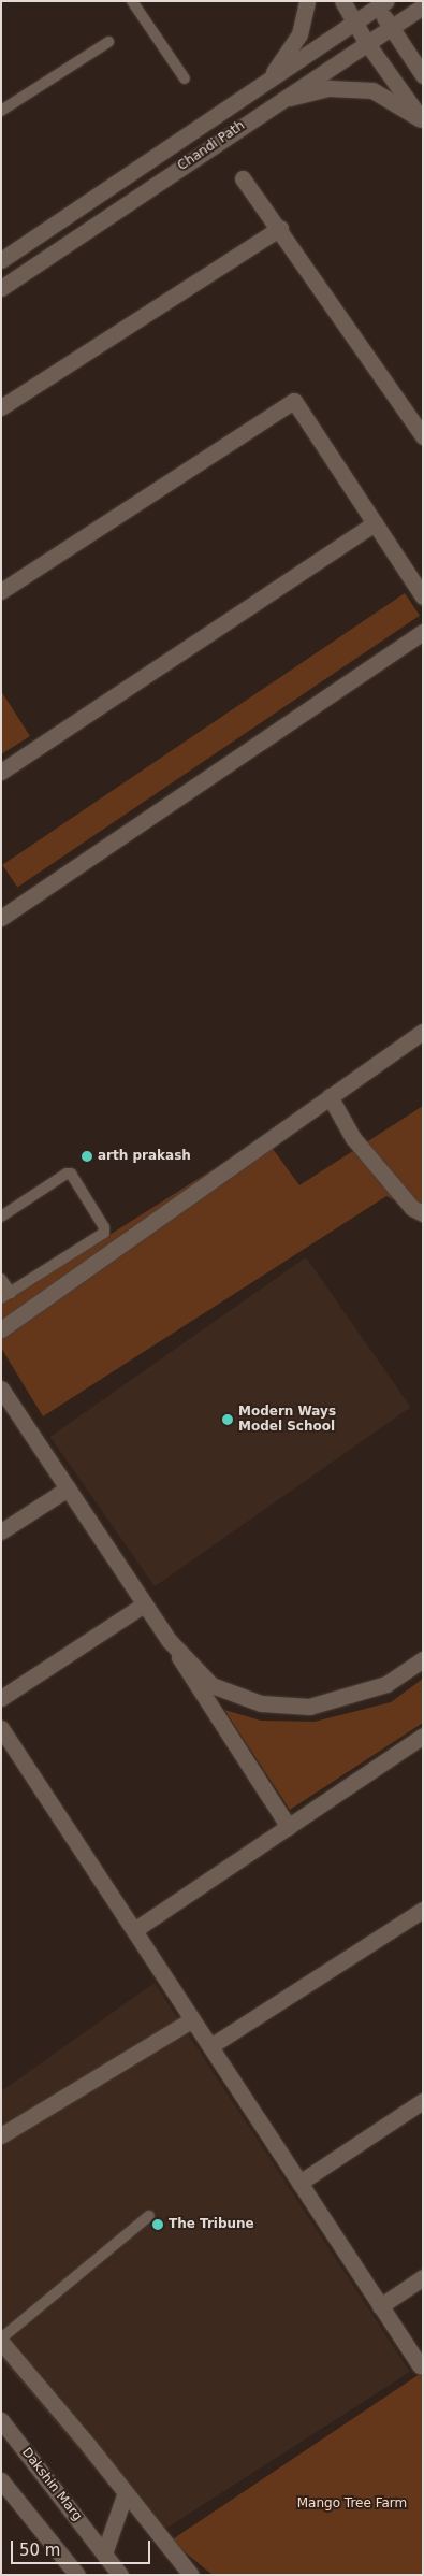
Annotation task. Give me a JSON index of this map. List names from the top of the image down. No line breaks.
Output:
{"streets":{"street":["Chandi Path","Dakshin Marg"]},"parks":["Mango Tree Farm"],"places":["arth prakash","Modern Ways Model School","The Tribune"],"scale_bar":"50 m"}
